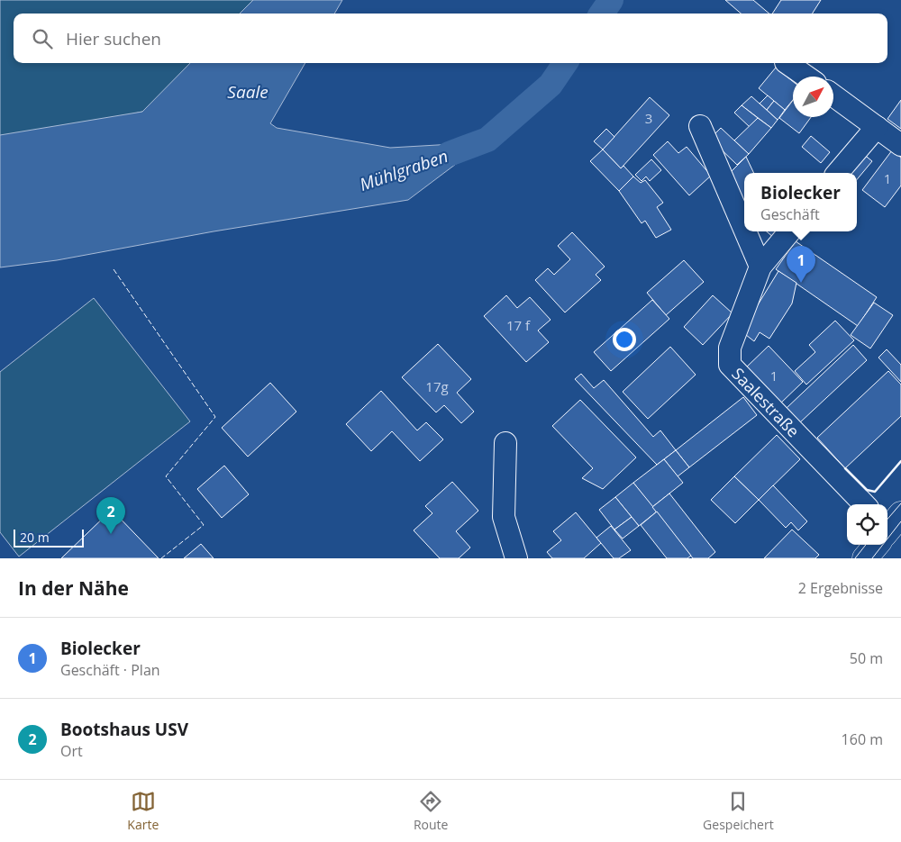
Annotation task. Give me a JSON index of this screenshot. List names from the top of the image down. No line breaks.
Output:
{"streets":{"street":["Saalestraße"]},"water":["Saale","Mühlgraben"],"house_numbers":["3","1","17 f","1","17g"],"scale_bar":"20 m","north":"top right","page":{"search":"Hier suchen","popup":["Biolecker","Geschäft"],"pins":["1","2"],"scale":"20 m","heading":["In der Nähe","2 Ergebnisse"],"list":[{"mark":"1","name":"Biolecker","note":"Geschäft · Plan","value":"50 m"},{"mark":"2","name":"Bootshaus USV","note":"Ort","value":"160 m"}],"nav":["Karte","Route","Gespeichert"]}}
